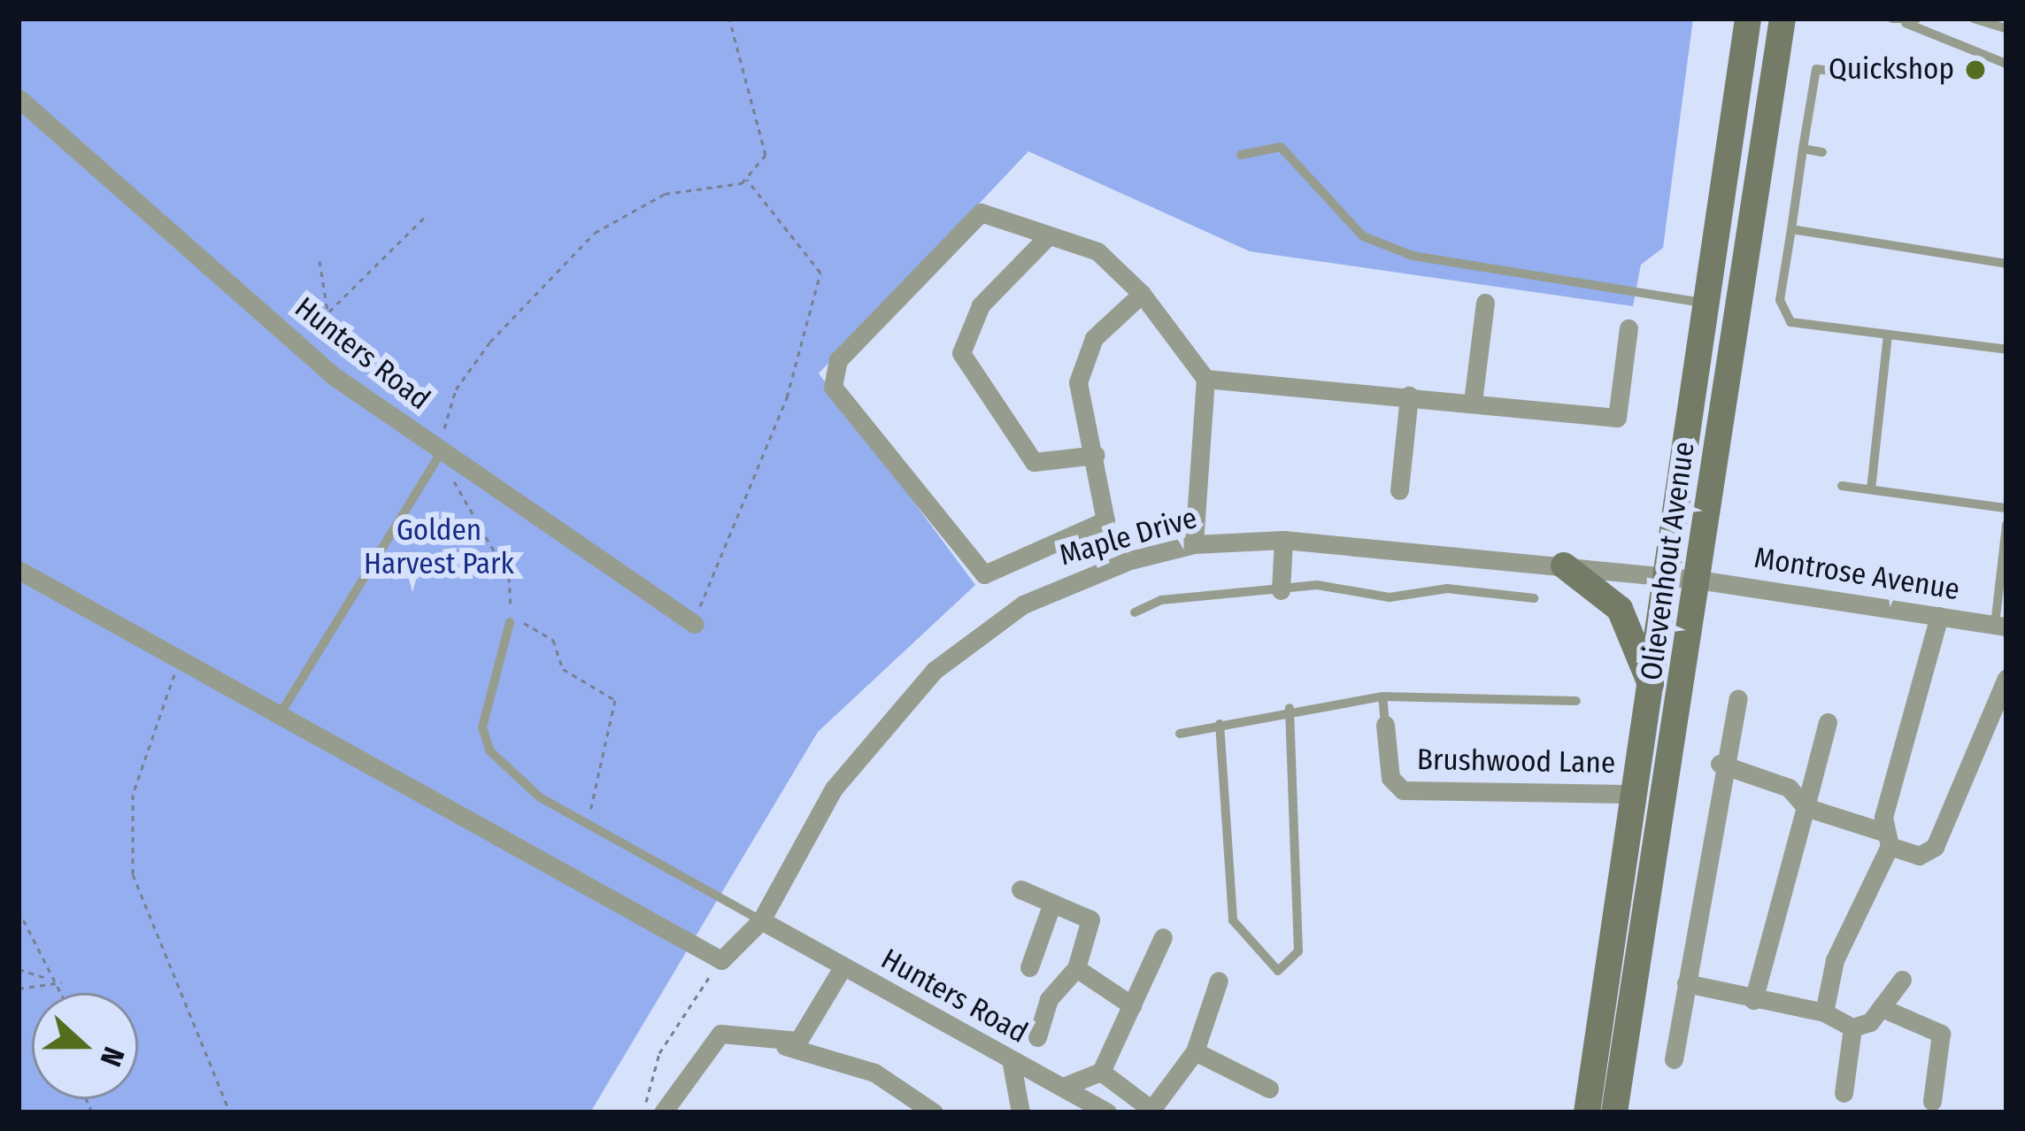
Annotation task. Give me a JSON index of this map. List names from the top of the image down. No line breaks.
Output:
{"streets":{"street":["Hunters Road","Maple Drive","Olievenhout Avenue","Montrose Avenue","Brushwood Lane"]},"crossings":[["Hunters Road","Maple Drive"],["Maple Drive","Olievenhout Avenue"],["Maple Drive","Montrose Avenue"],["Olievenhout Avenue","Montrose Avenue"],["Olievenhout Avenue","Brushwood Lane"]],"parks":["Golden Harvest Park"],"places":["Quickshop"],"north":"right"}
